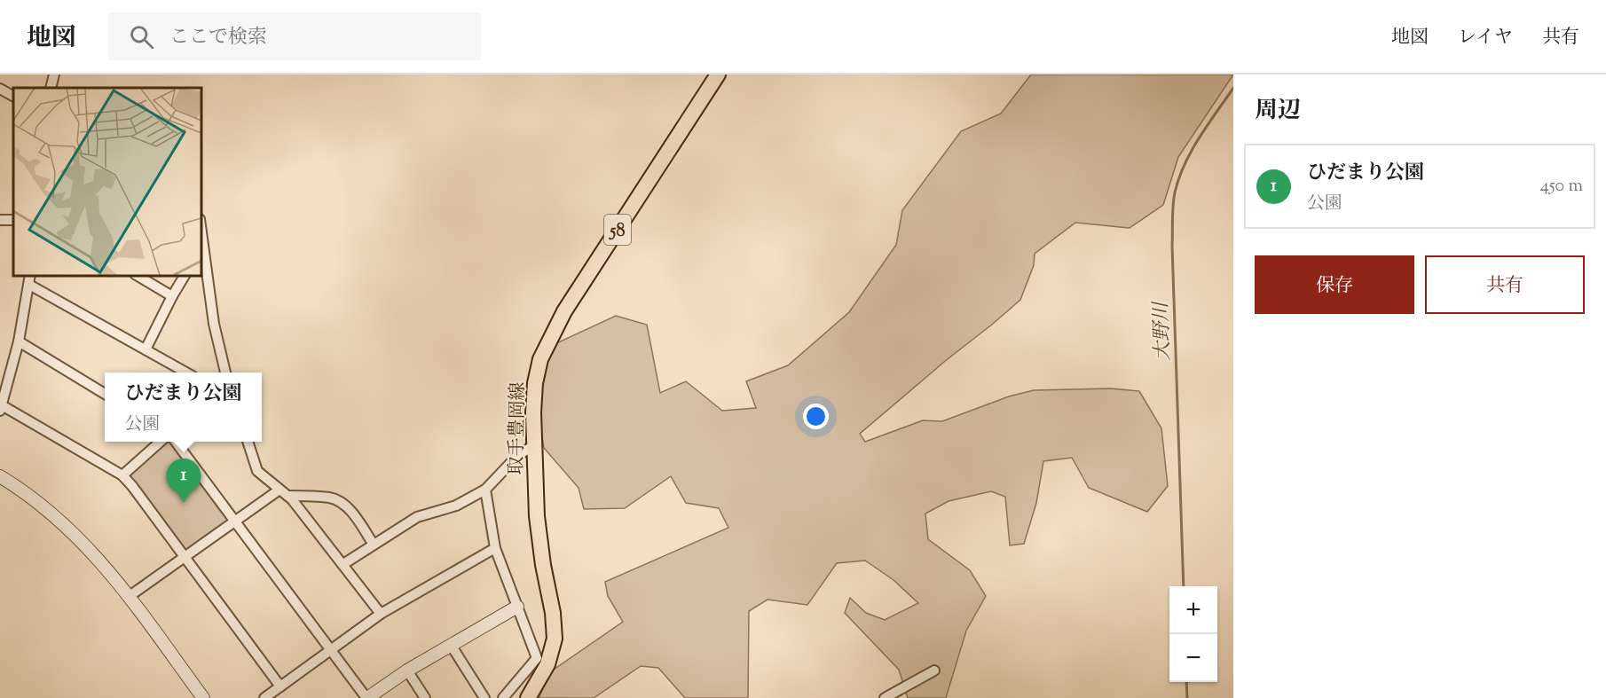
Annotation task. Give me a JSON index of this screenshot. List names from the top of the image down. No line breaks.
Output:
{"streets":{"main road":["58","取手豊岡線"]},"water":["大野川"],"page":{"header":"地図","search":"ここで検索","nav":["地図","レイヤ","共有"],"heading":"周辺","list":[{"mark":"1","name":"ひだまり公園","note":"公園","value":"450 m"}],"buttons":["保存","共有"],"popup":["ひだまり公園","公園"],"pins":"1","map_buttons":["+","−"]}}
